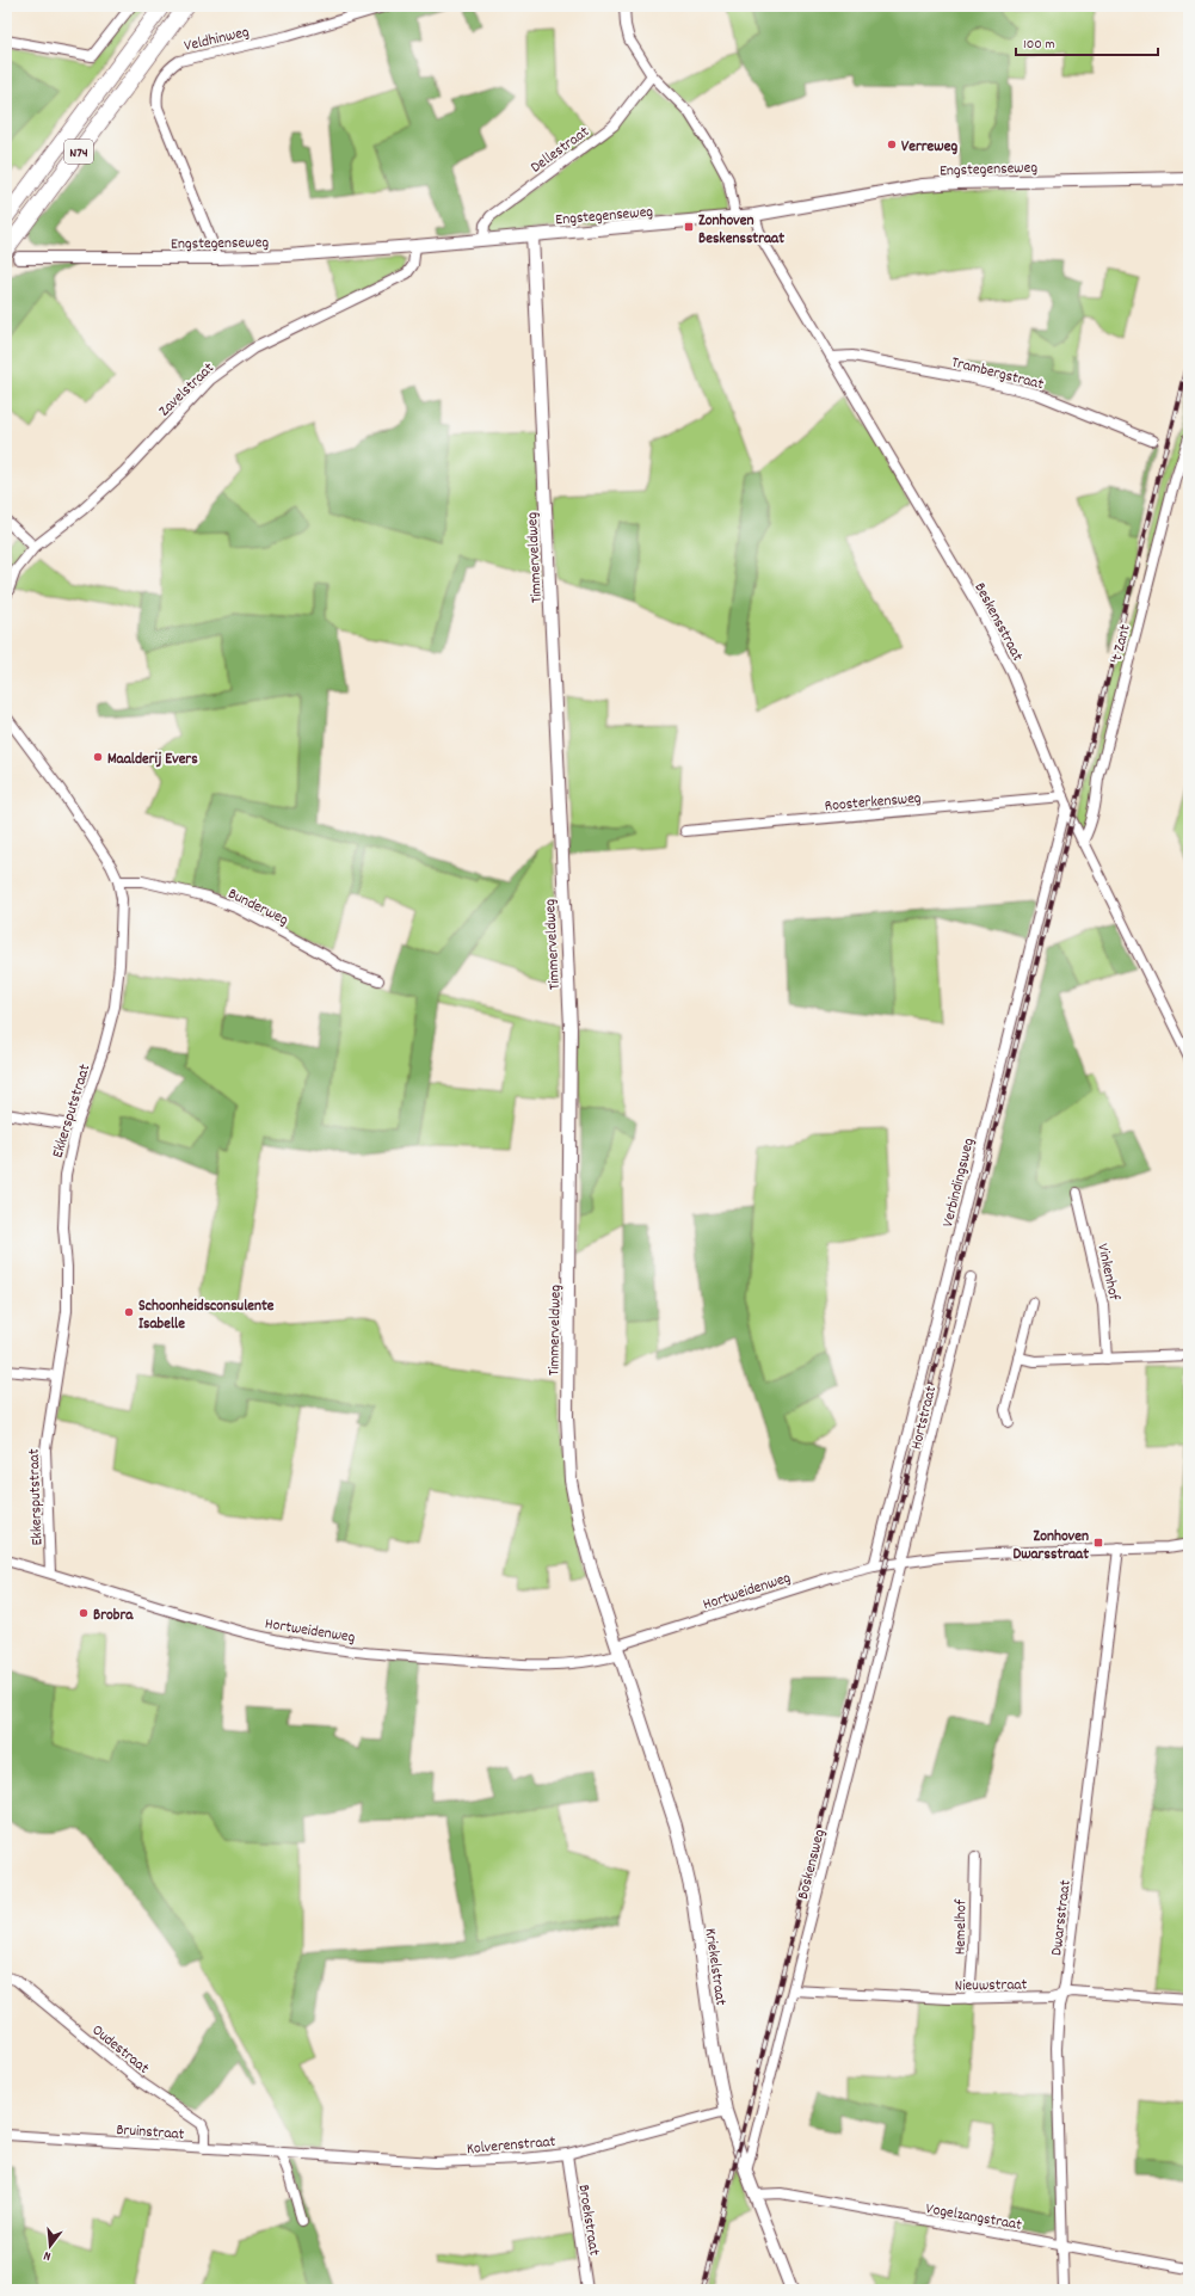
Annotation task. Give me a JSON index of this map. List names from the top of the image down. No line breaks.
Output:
{"streets":{"highway":["N74"],"street":["Veldhinweg","Dellestraat","Engstegenseweg","Trambergstraat","Zavelstraat","Timmerveldweg","Beskensstraat","'t Zant","Roosterkensweg","Bunderweg","Ekkersputstraat","Verbindingsweg","Vinkenhof","Hortstraat","Hortweidenweg","Boskensweg","Dwarsstraat","Hemelhof","Kriekelstraat","Nieuwstraat","Oudestraat","Bruinstraat","Kolverenstraat","Vogelzangstraat","Broekstraat"]},"crossings":[["Veldhinweg","Engstegenseweg"],["Dellestraat","Engstegenseweg"],["N74","Engstegenseweg"],["Engstegenseweg","Zavelstraat"],["Engstegenseweg","Timmerveldweg"],["Engstegenseweg","Beskensstraat"],["Trambergstraat","Beskensstraat"],["Timmerveldweg","Hortweidenweg"],["Timmerveldweg","Kriekelstraat"],["Beskensstraat","'t Zant"],["Beskensstraat","Roosterkensweg"],["Beskensstraat","Verbindingsweg"],["Roosterkensweg","Verbindingsweg"],["Bunderweg","Ekkersputstraat"],["Ekkersputstraat","Hortweidenweg"],["Verbindingsweg","Hortweidenweg"],["Hortstraat","Hortweidenweg"],["Hortstraat","Boskensweg"],["Hortweidenweg","Boskensweg"],["Hortweidenweg","Kriekelstraat"],["Boskensweg","Kriekelstraat"],["Boskensweg","Nieuwstraat"],["Dwarsstraat","Nieuwstraat"],["Dwarsstraat","Vogelzangstraat"],["Hemelhof","Nieuwstraat"],["Kriekelstraat","Kolverenstraat"],["Kriekelstraat","Vogelzangstraat"],["Oudestraat","Bruinstraat"],["Bruinstraat","Kolverenstraat"],["Kolverenstraat","Broekstraat"]],"places":{"other":["Verreweg","Maalderij Evers","Schoonheidsconsulente Isabelle","Brobra"],"transit":["Zonhoven Beskensstraat","Zonhoven Dwarsstraat"]},"scale_bar":"100 m","north":"bottom"}
